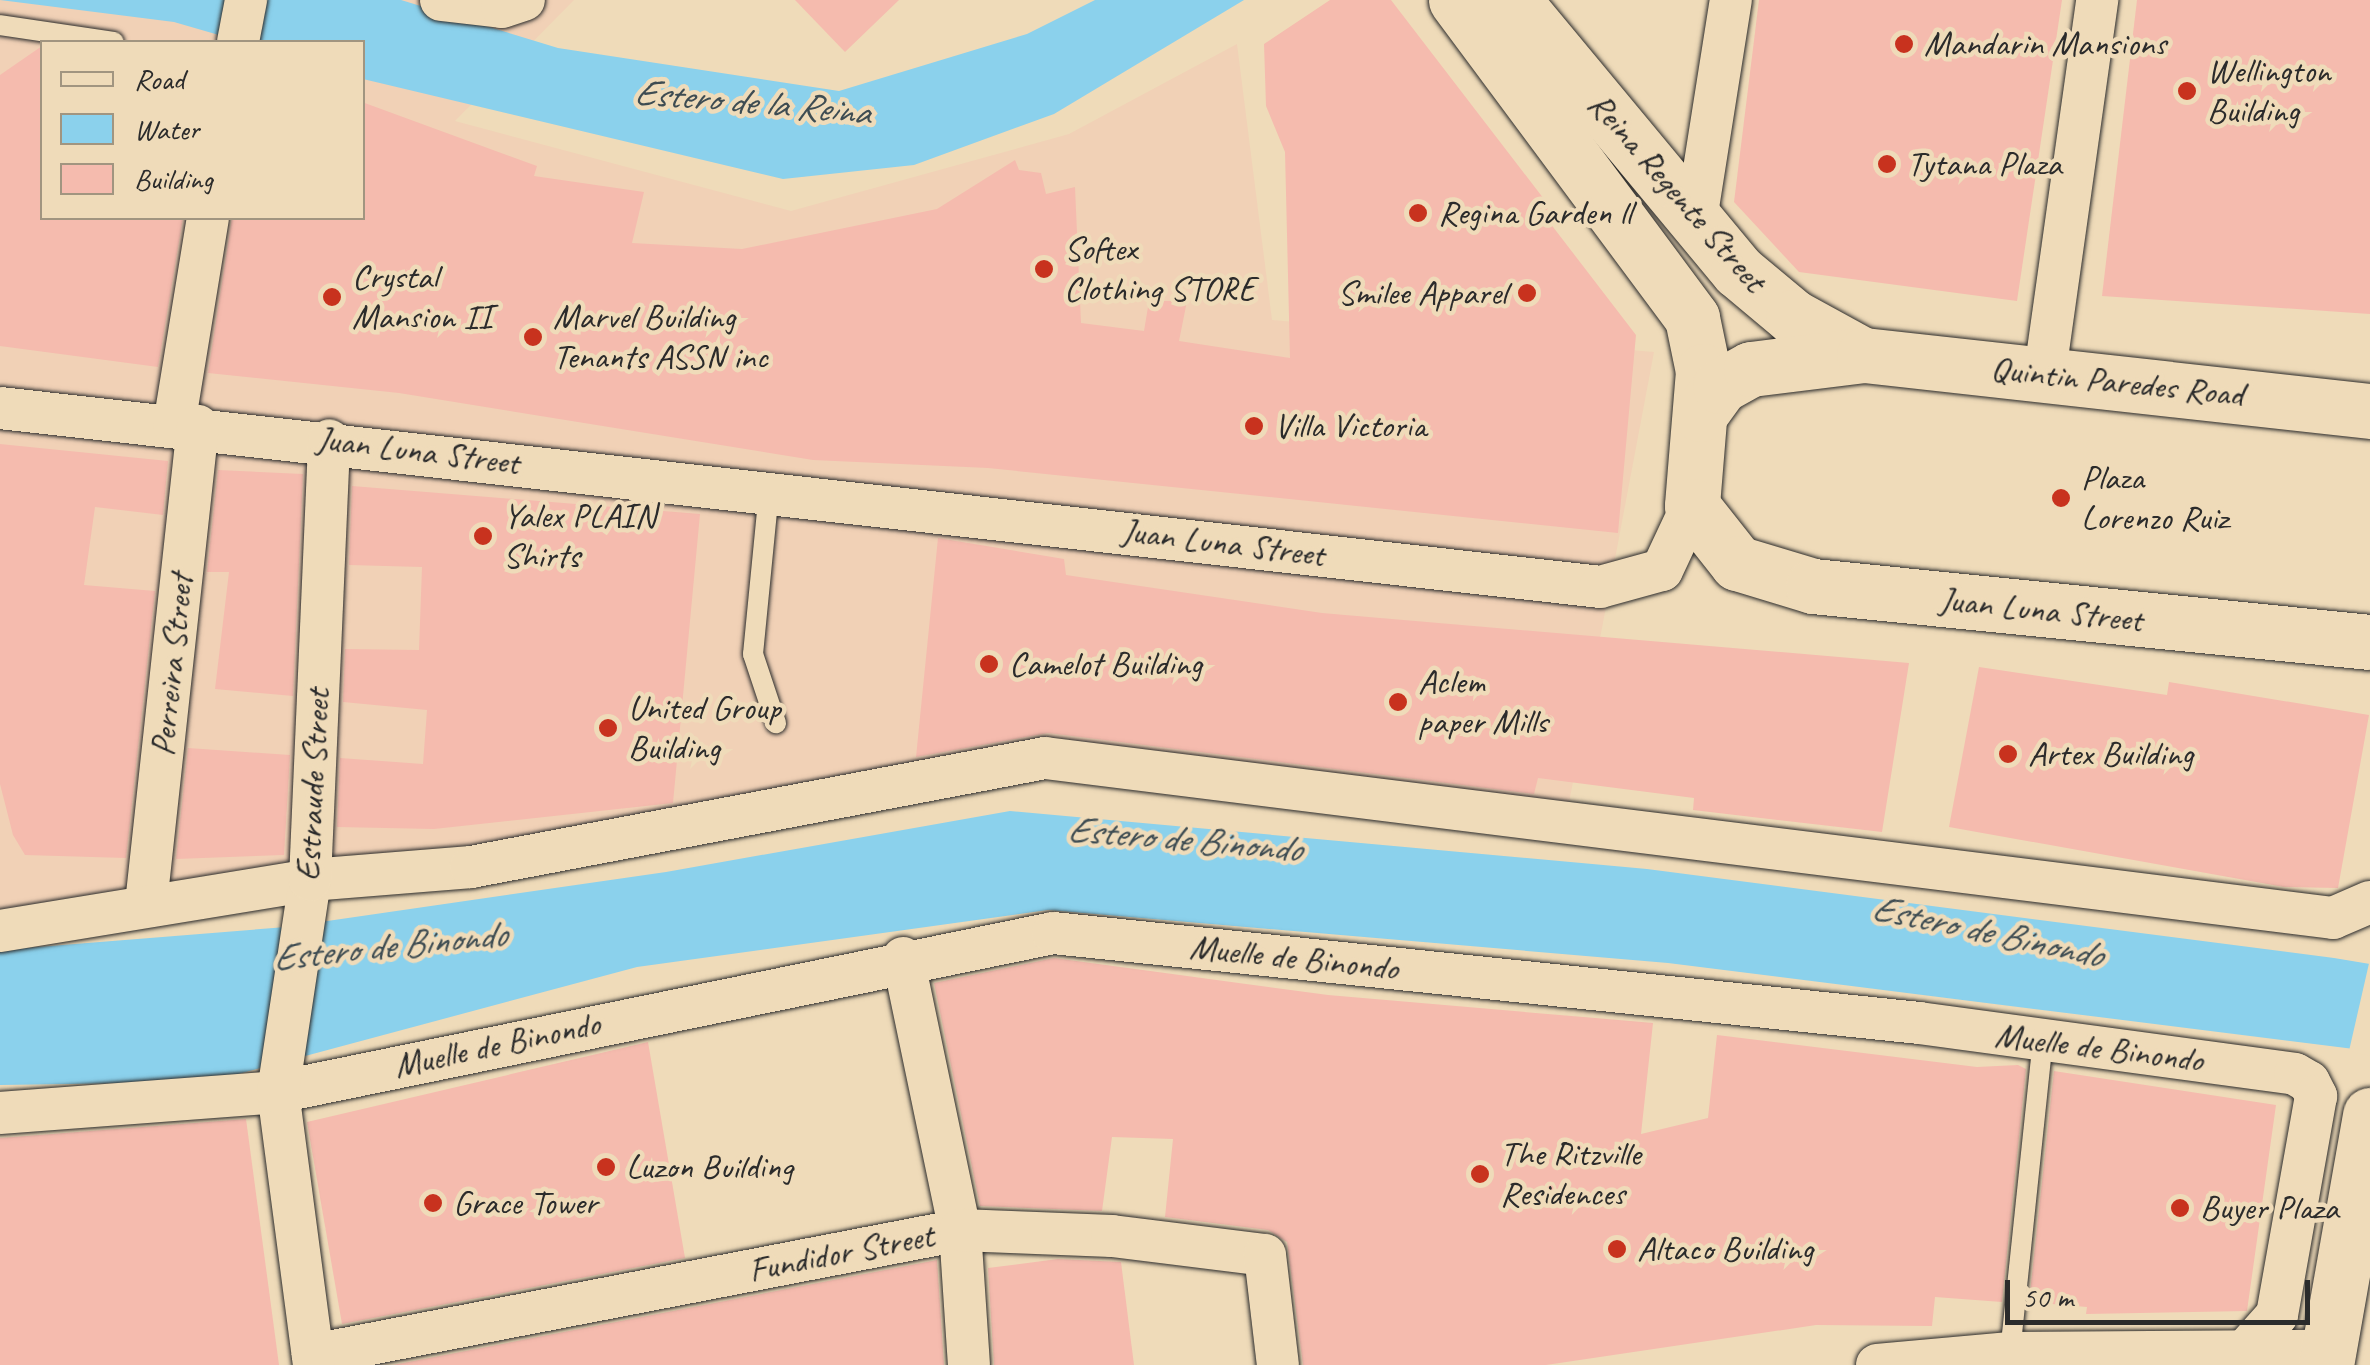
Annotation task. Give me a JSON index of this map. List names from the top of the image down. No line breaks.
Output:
{"streets":{"main road":["Reina Regente Street","Quintin Paredes Road","Juan Luna Street"],"street":["Perreira Street","Estraude Street","Muelle de Binondo","Fundidor Street"]},"crossings":[["Reina Regente Street","Quintin Paredes Road"],["Juan Luna Street","Perreira Street"],["Juan Luna Street","Estraude Street"],["Estraude Street","Muelle de Binondo"],["Estraude Street","Fundidor Street"]],"water":["Estero de la Reina","Estero de Binondo"],"places":["Mandarin Mansions","Wellington Building","Tytana Plaza","Regina Garden ll","Softex Clothing STORE","Smilee Apparel","Crystal Mansion II","Marvel Building Tenants ASSN inc","Villa Victoria","Plaza Lorenzo Ruiz","Yalex PLAIN Shirts","Camelot Building","Aclem paper Mills","United Group Building","Artex Building","Luzon Building","The Ritzville Residences","Grace Tower","Buyer Plaza","Altaco Building"],"legend":["Road","Water","Building"],"scale_bar":"50 m"}
